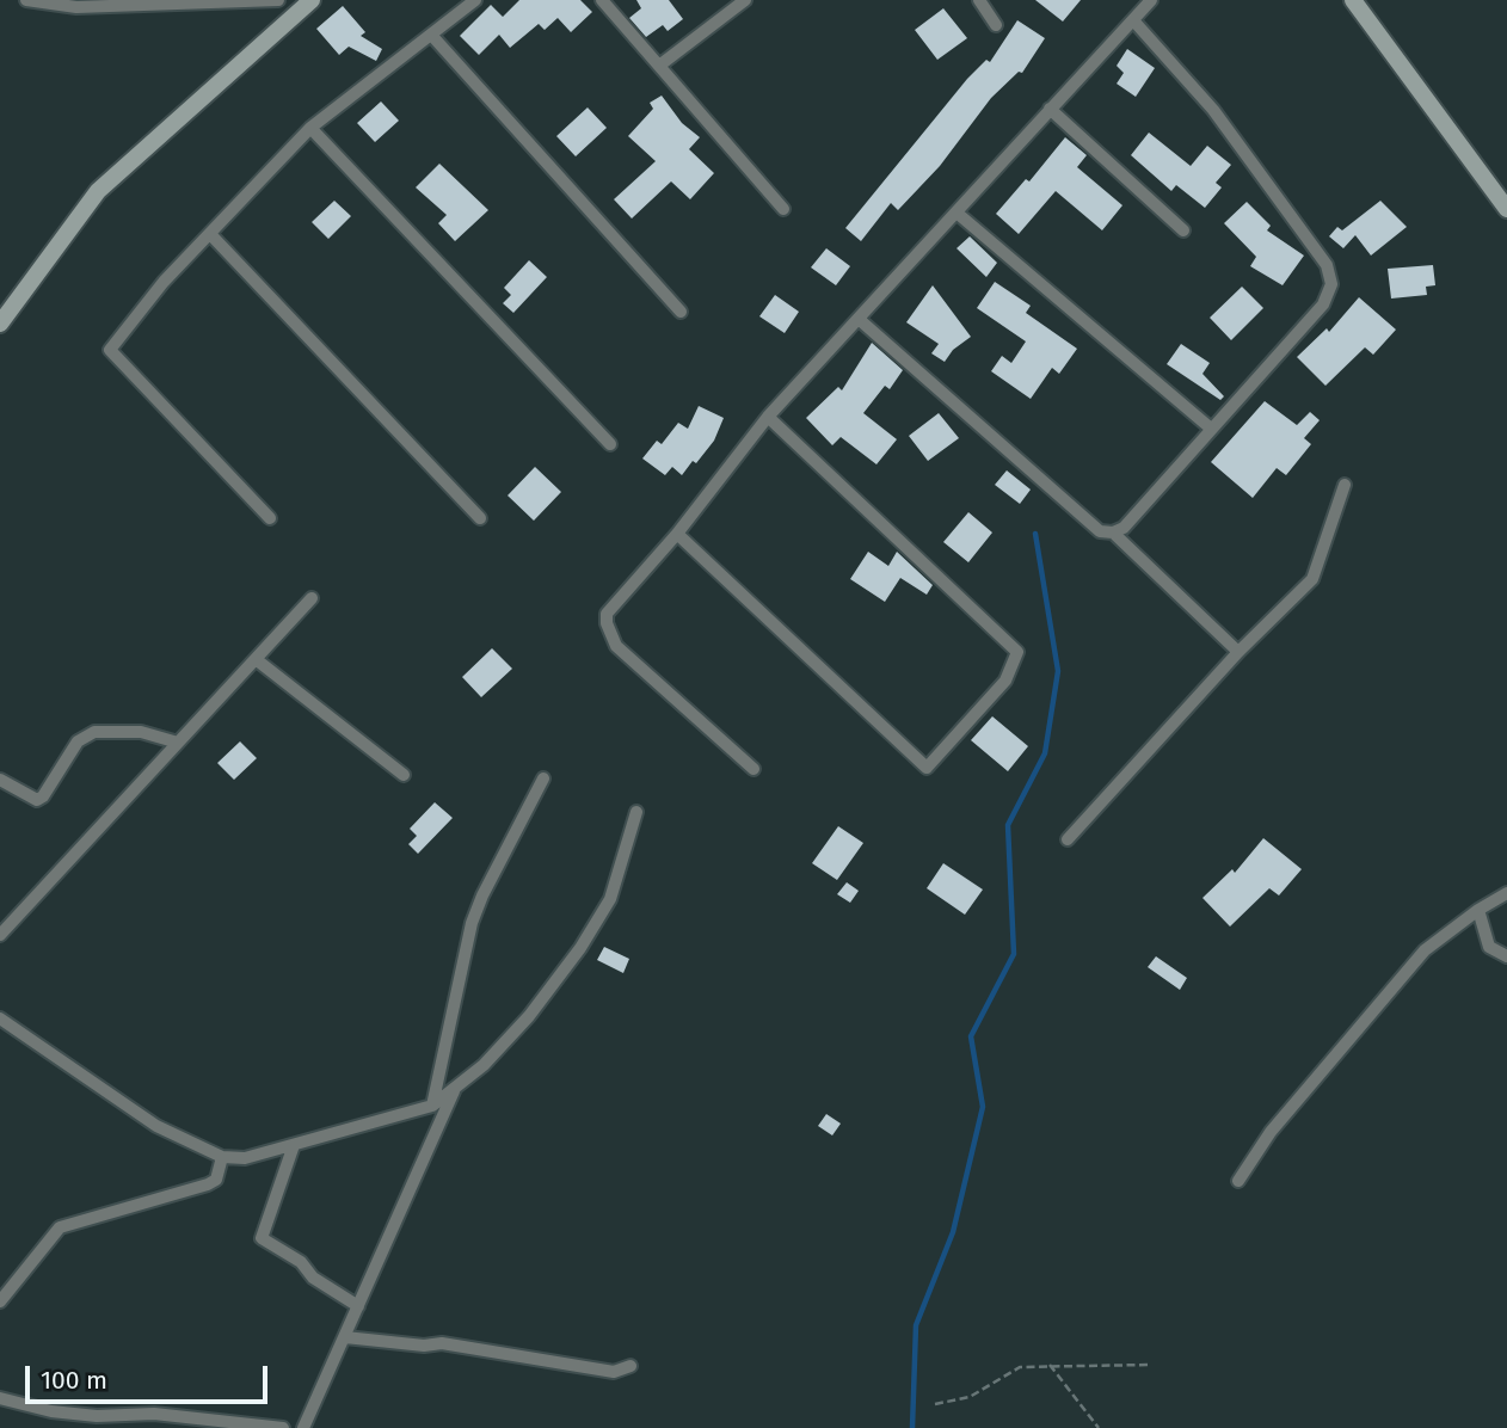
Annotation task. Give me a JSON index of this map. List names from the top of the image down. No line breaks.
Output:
{"scale_bar":"100 m"}
